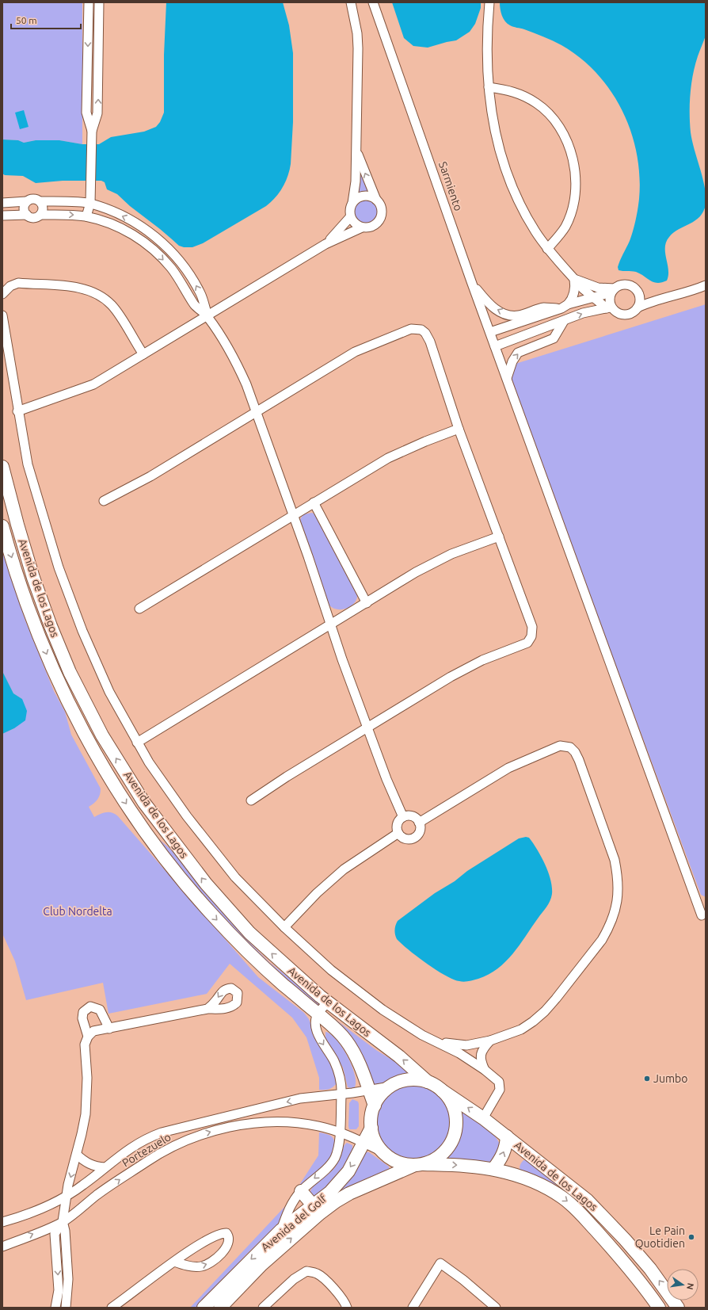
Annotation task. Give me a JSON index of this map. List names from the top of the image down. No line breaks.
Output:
{"streets":{"street":["Sarmiento","Avenida de los Lagos","Portezuelo","Avenida del Golf"]},"crossings":[["Avenida de los Lagos","Portezuelo"],["Avenida de los Lagos","Avenida del Golf"],["Portezuelo","Avenida del Golf"]],"parks":["Club Nordelta"],"places":["Jumbo","Le Pain Quotidien"],"scale_bar":"50 m","north":"right"}
